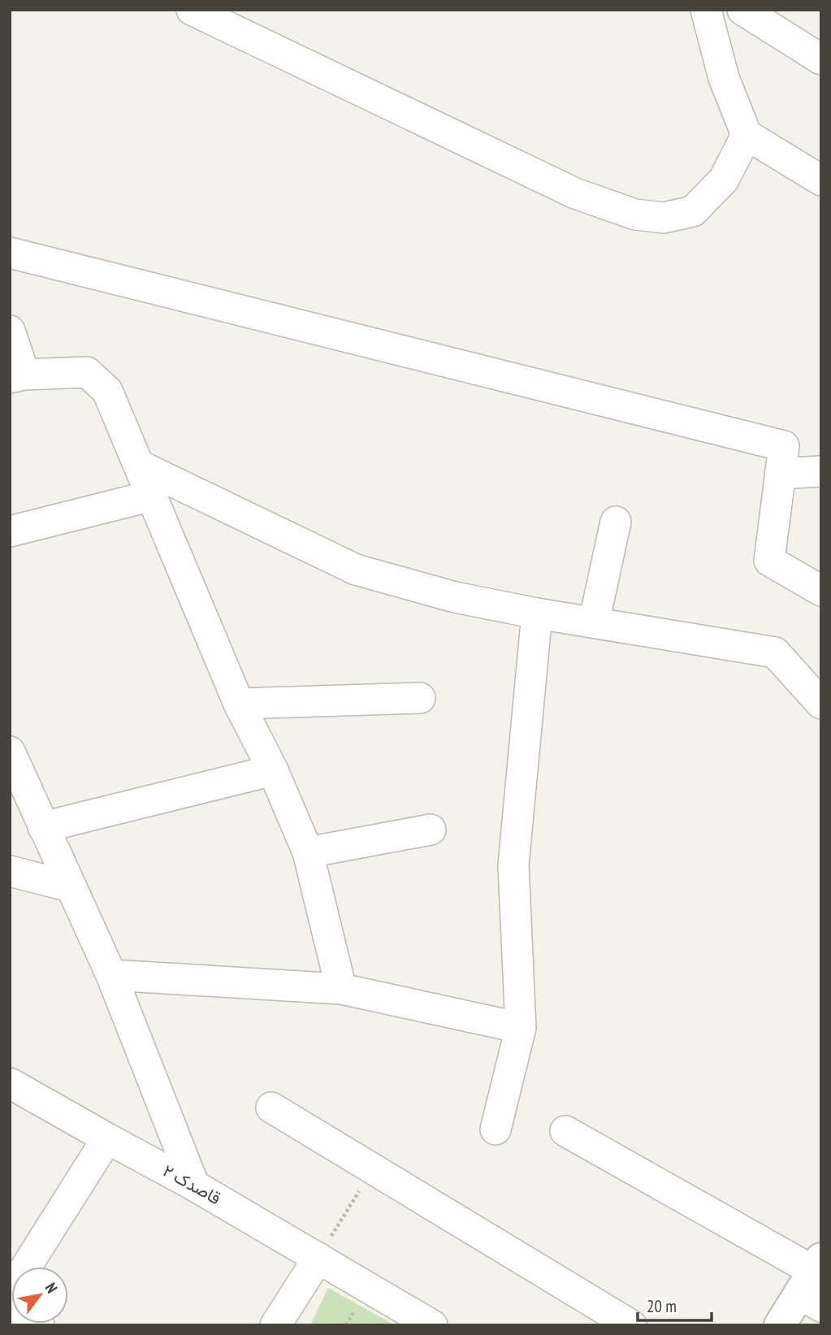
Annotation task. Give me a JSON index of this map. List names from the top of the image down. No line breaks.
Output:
{"streets":{"street":["قاصدک ۲"]},"scale_bar":"20 m","north":"top right"}
